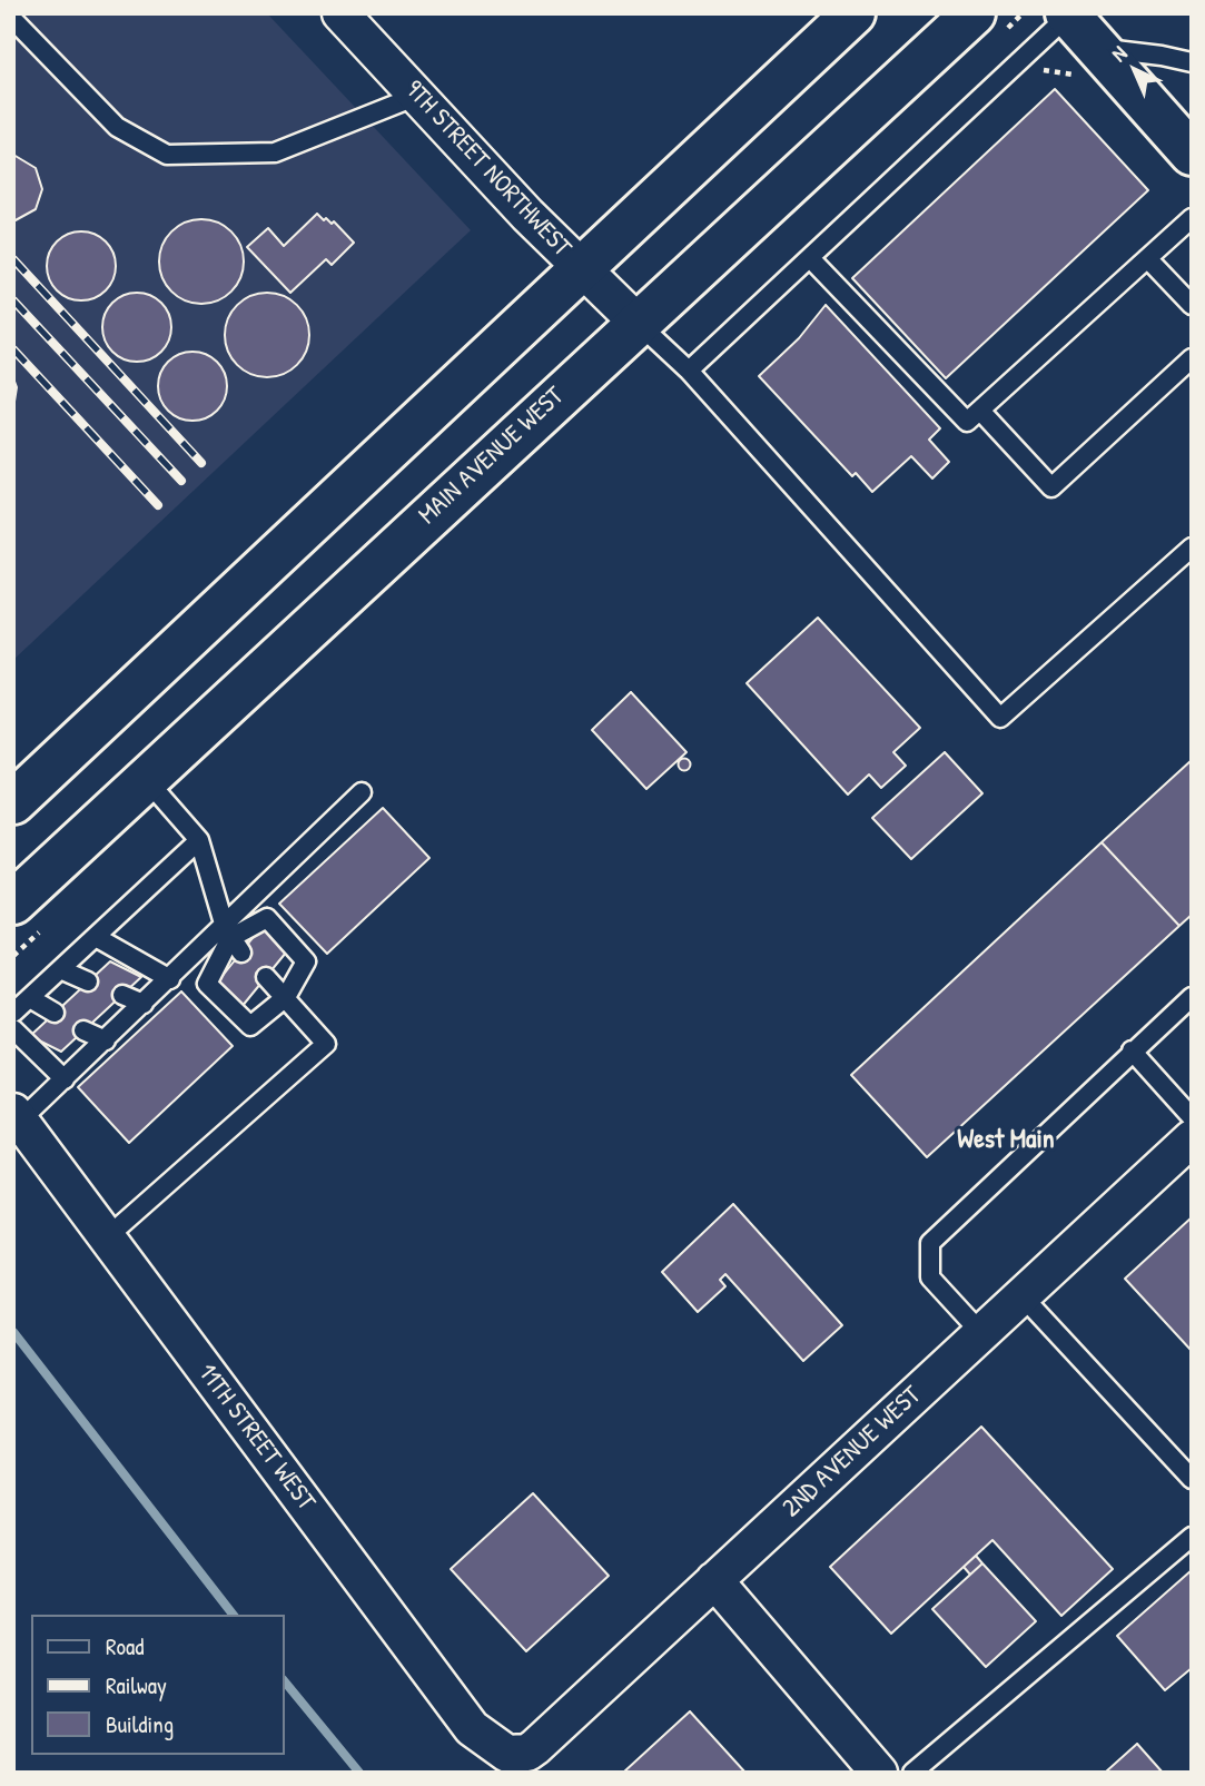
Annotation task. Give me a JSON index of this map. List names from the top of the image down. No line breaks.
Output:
{"streets":{"main road":["MAIN AVENUE WEST"],"street":["9TH STREET NORTHWEST","11TH STREET WEST","2ND AVENUE WEST"]},"crossings":[["9TH STREET NORTHWEST","MAIN AVENUE WEST"],["11TH STREET WEST","2ND AVENUE WEST"]],"districts":["West Main"],"legend":["Road","Railway","Building"],"north":"top left"}
